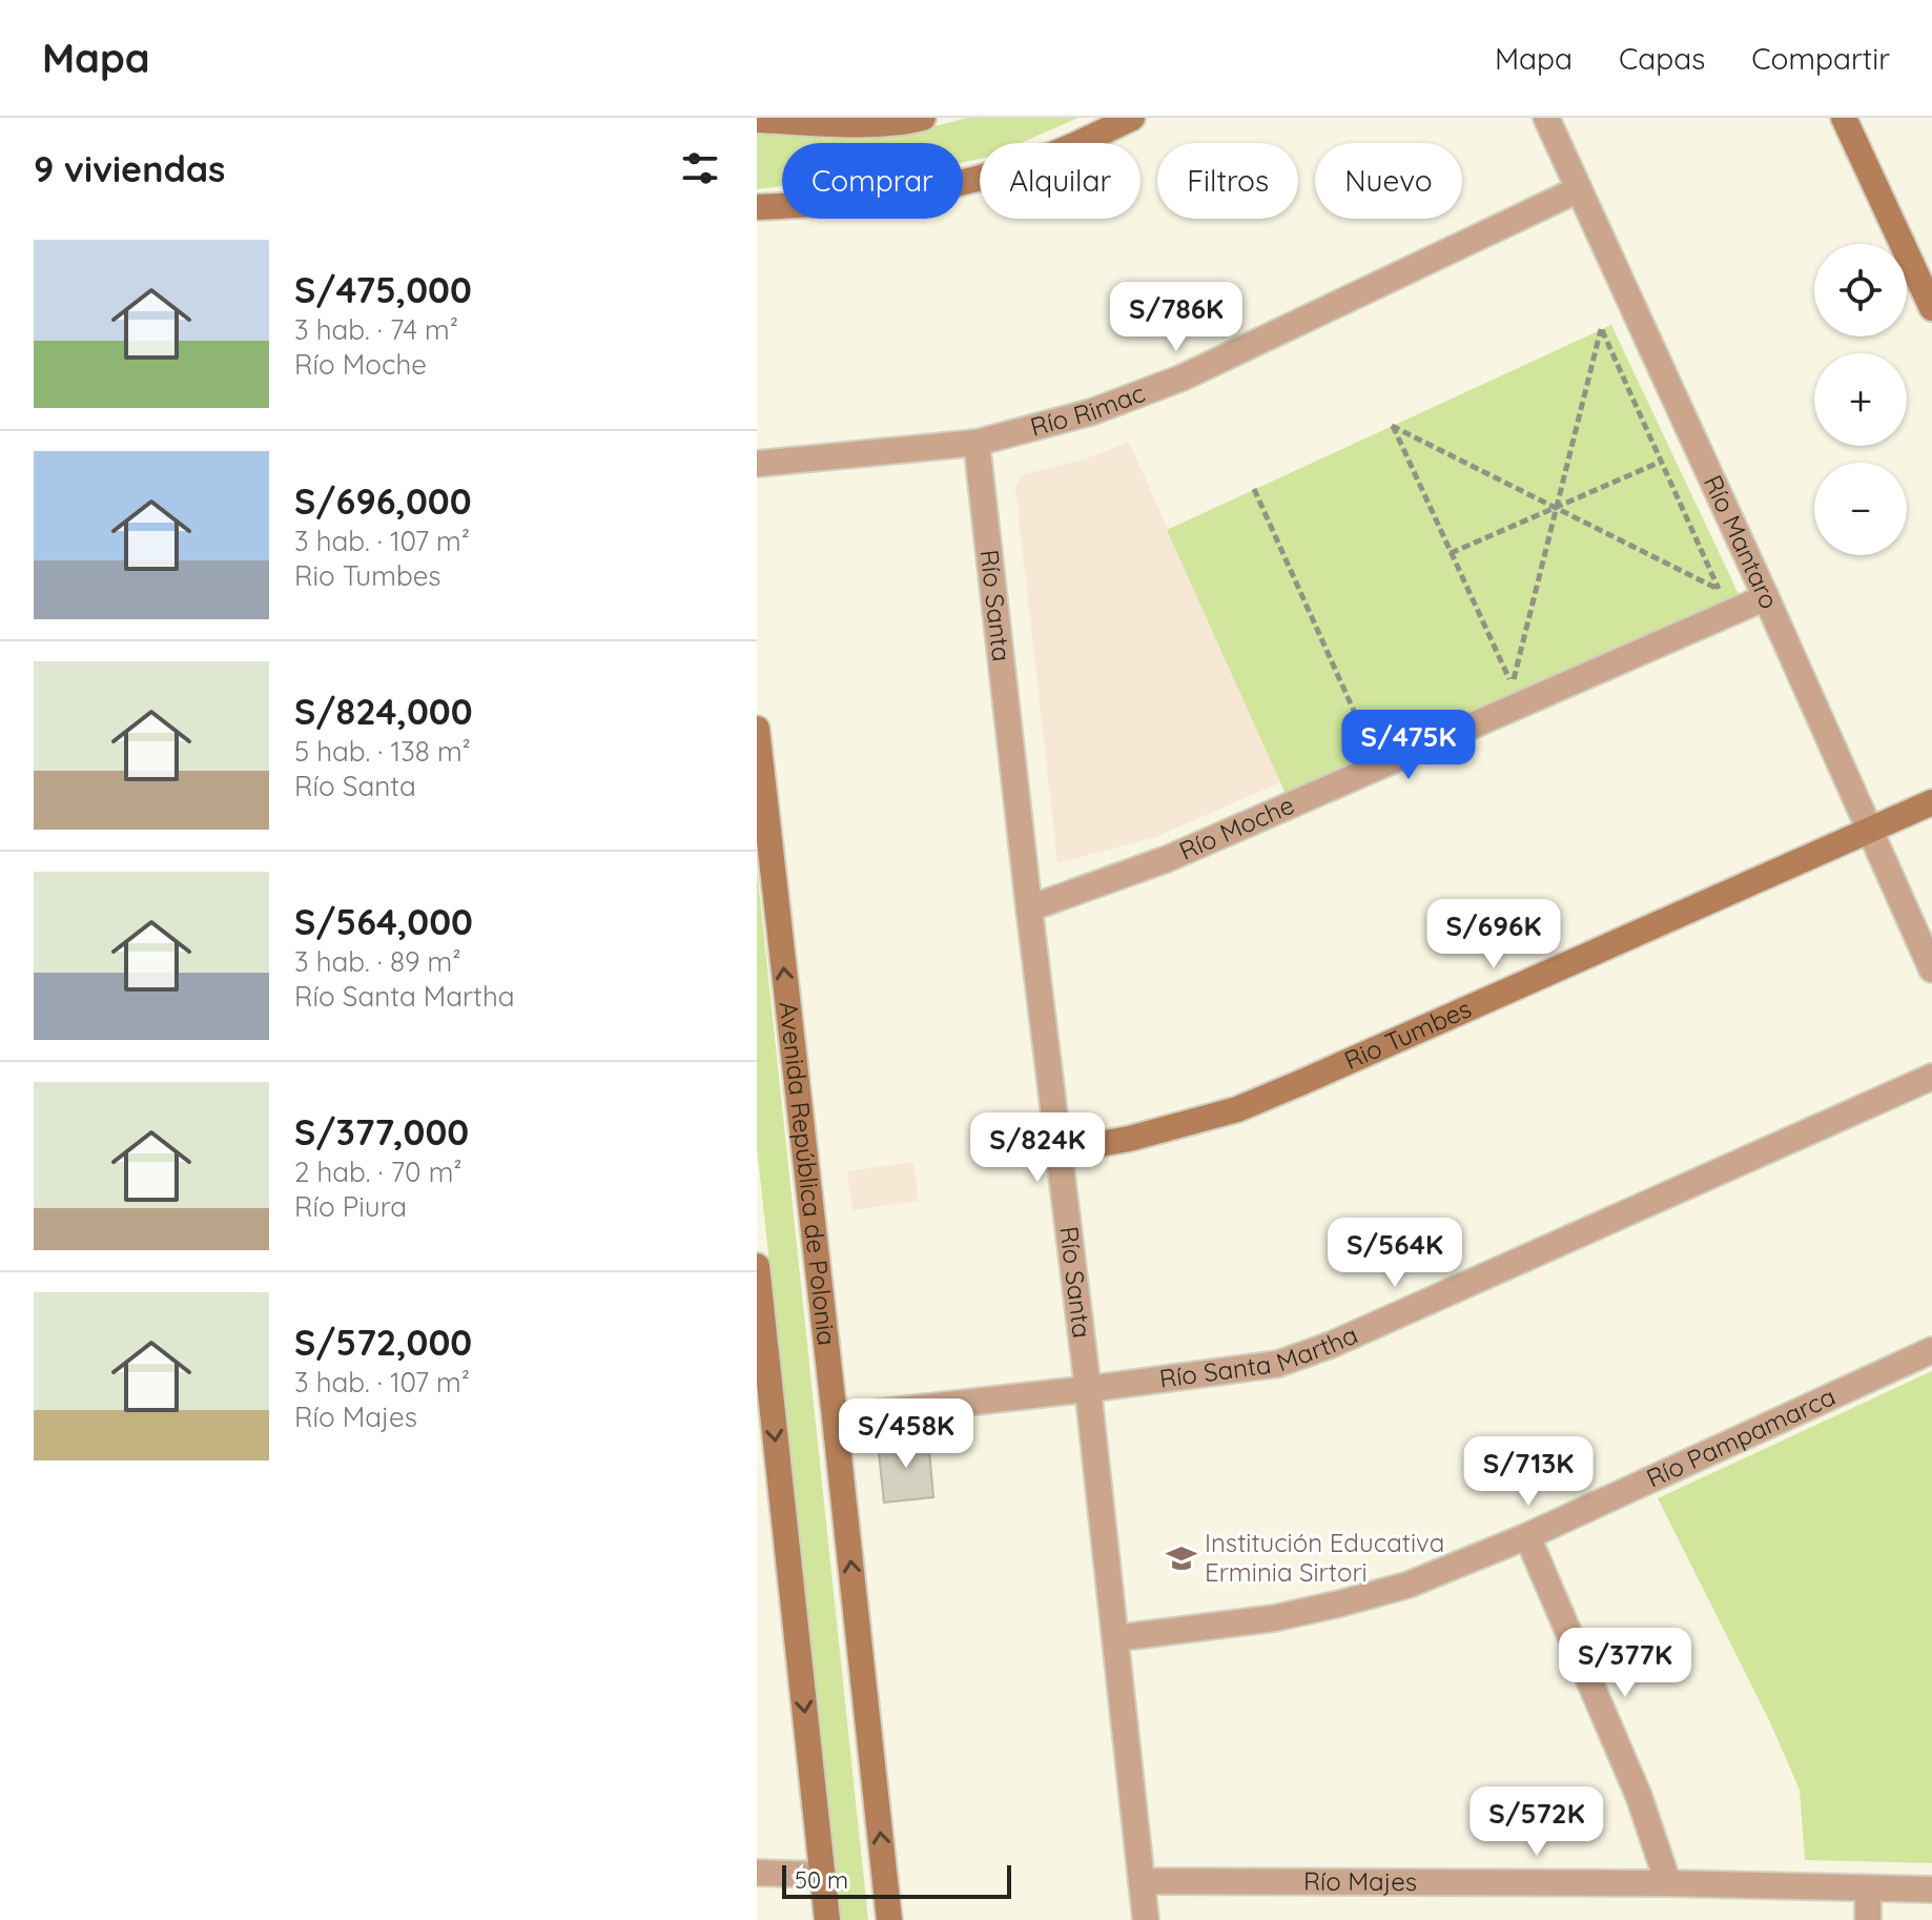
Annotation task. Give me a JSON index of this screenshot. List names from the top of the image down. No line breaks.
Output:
{"streets":{"main road":["Rio Tumbes","Avenida República de Polonia"],"street":["Río Rimac","Río Mantaro","Río Santa","Río Moche","Río Santa Martha","Río Pampamarca","Río Majes"]},"crossings":[["Río Rimac","Río Mantaro"],["Río Rimac","Río Santa"],["Río Mantaro","Río Moche"],["Río Mantaro","Rio Tumbes"],["Río Santa","Río Moche"],["Río Santa","Rio Tumbes"],["Río Santa","Río Santa Martha"],["Río Santa","Río Pampamarca"],["Río Santa","Río Majes"],["Avenida República de Polonia","Río Santa Martha"]],"places":{"school or university":["Institución Educativa Erminia Sirtori"]},"scale_bar":"50 m","page":{"header":"Mapa","nav":["Mapa","Capas","Compartir"],"heading":"9 viviendas","chip":["Comprar","Alquilar","Filtros","Nuevo"],"list":[{"name":"S/475,000","note":"3 hab. · 74 m² · Río Moche"},{"name":"S/696,000","note":"3 hab. · 107 m² · Rio Tumbes"},{"name":"S/824,000","note":"5 hab. · 138 m² · Río Santa"},{"name":"S/564,000","note":"3 hab. · 89 m² · Río Santa Martha"},{"name":"S/377,000","note":"2 hab. · 70 m² · Río Piura"},{"name":"S/572,000","note":"3 hab. · 107 m² · Río Majes"}],"map_buttons":["+","−"],"price":["S/786K","S/475K","S/696K","S/824K","S/564K","S/458K","S/713K","S/377K","S/572K"],"scale":"50 m"}}
